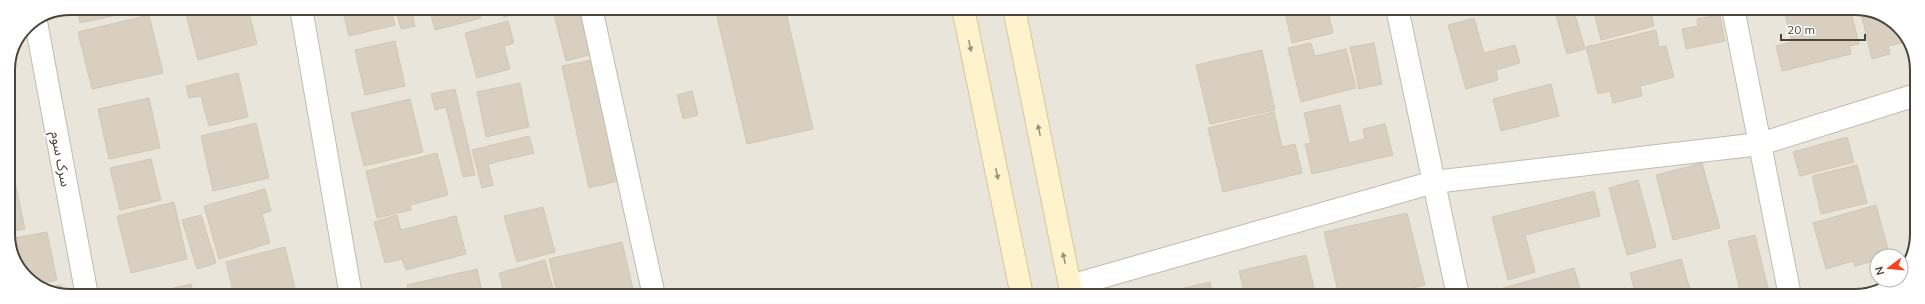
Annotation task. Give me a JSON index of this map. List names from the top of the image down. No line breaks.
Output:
{"streets":{"street":["سرک سوم"]},"scale_bar":"20 m","north":"left"}
